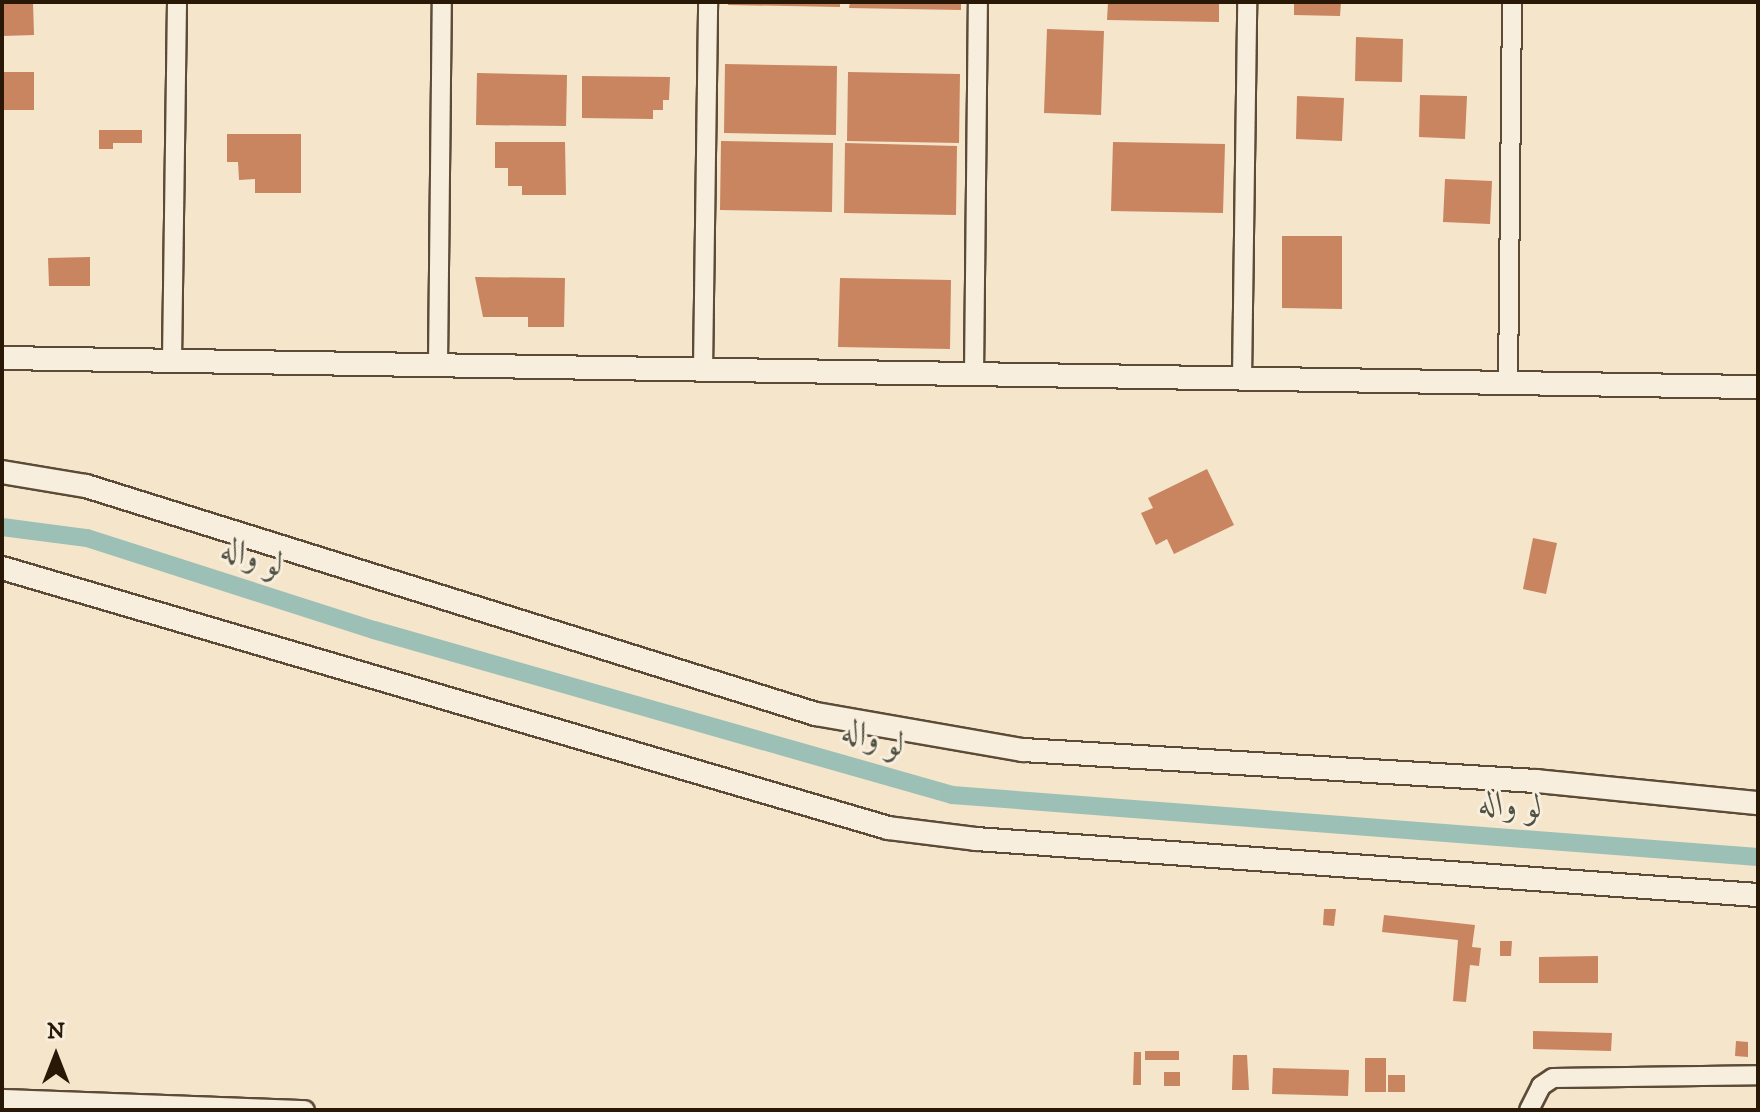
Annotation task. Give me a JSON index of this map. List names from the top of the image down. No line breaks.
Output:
{"water":["لو واله"],"north":"top"}
